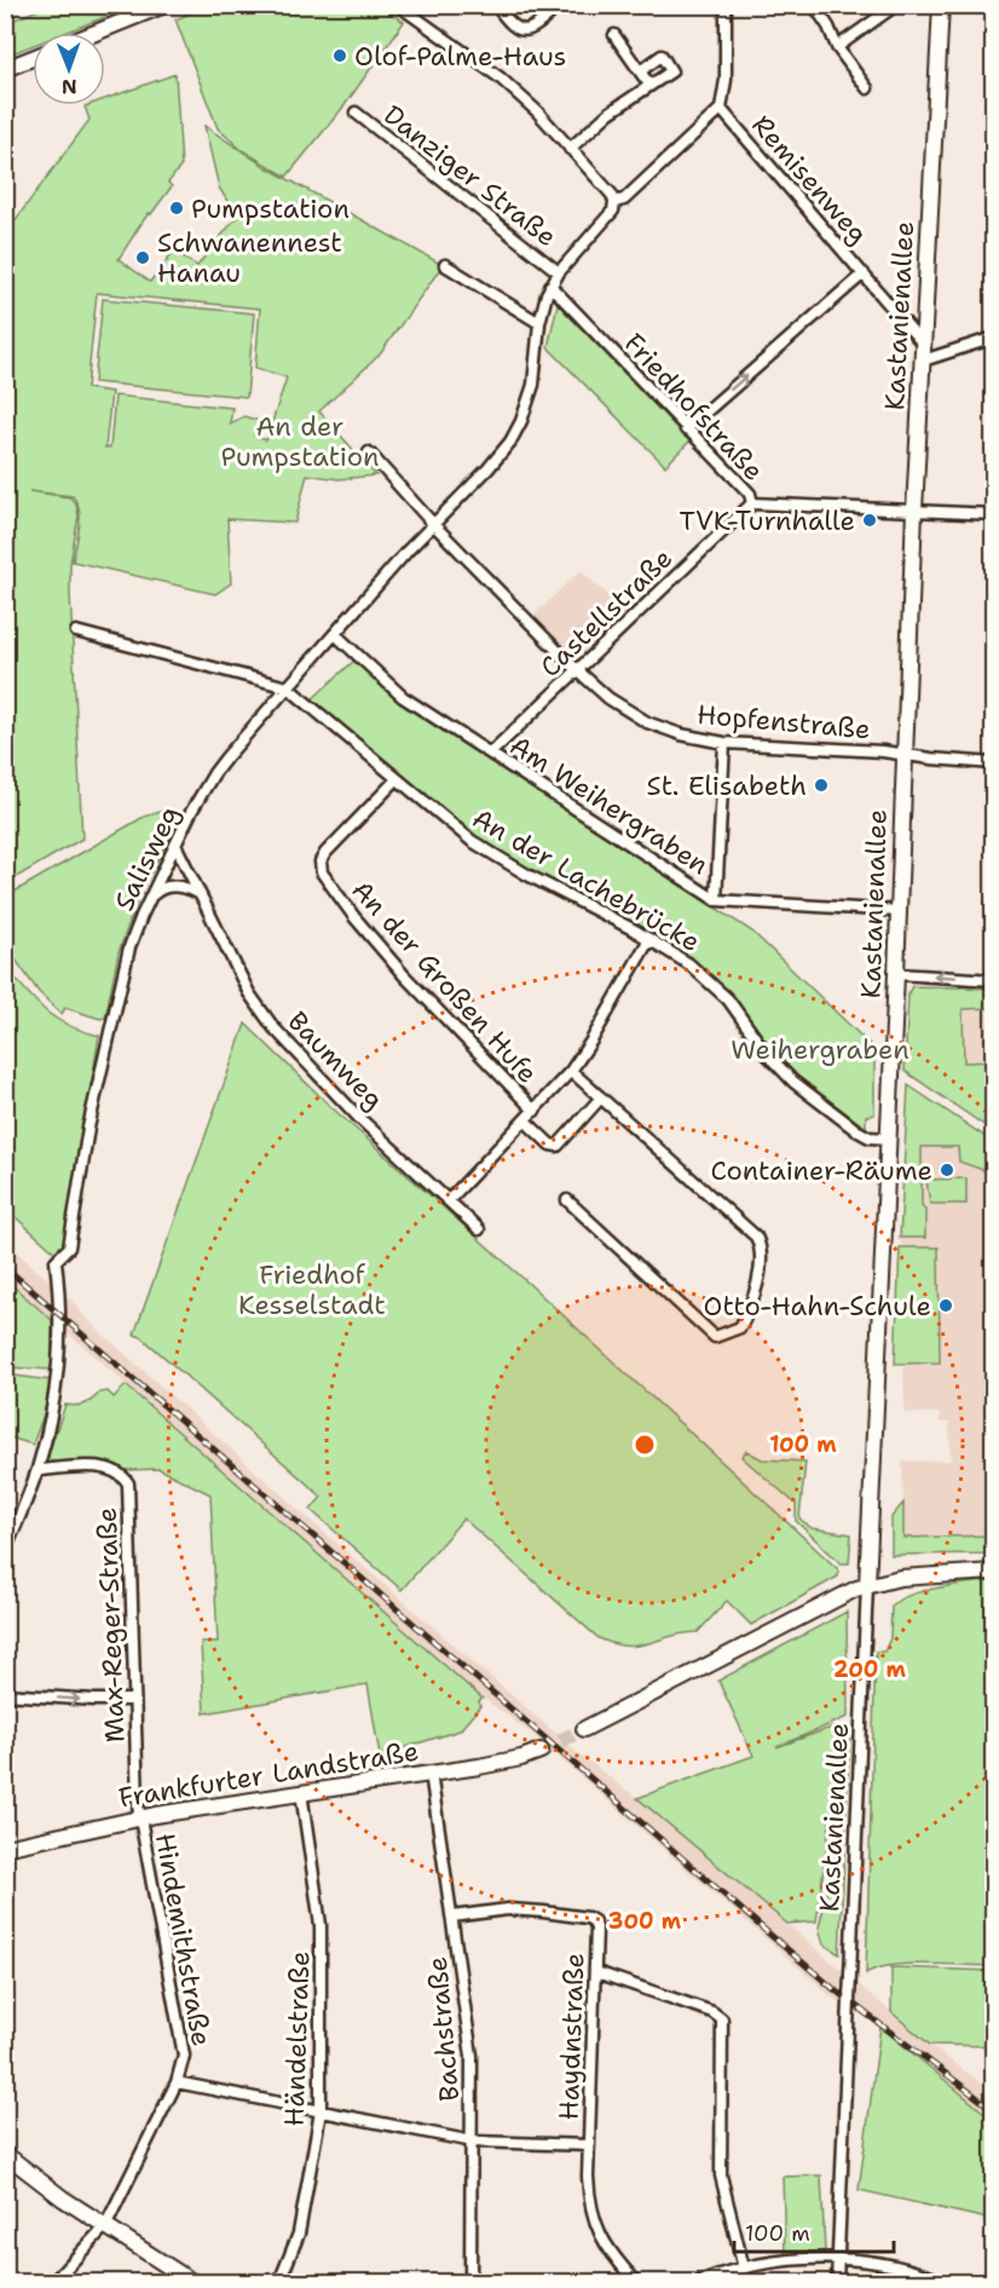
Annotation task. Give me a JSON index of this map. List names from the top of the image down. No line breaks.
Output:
{"streets":{"street":["Danziger Straße","Remisenweg","Kastanienallee","Friedhofstraße","Castellstraße","Hopfenstraße","Am Weihergraben","Salisweg","An der Lachebrücke","An der Großen Hufe","Baumweg","Max-Reger-Straße","Frankfurter Landstraße","Hindemithstraße","Bachstraße","Haydnstraße","Händelstraße"]},"crossings":[["Danziger Straße","Salisweg"],["Remisenweg","Kastanienallee"],["Kastanienallee","Friedhofstraße"],["Kastanienallee","Hopfenstraße"],["Kastanienallee","Am Weihergraben"],["Kastanienallee","An der Lachebrücke"],["Friedhofstraße","Castellstraße"],["Friedhofstraße","Salisweg"],["Castellstraße","Hopfenstraße"],["Castellstraße","Am Weihergraben"],["Hopfenstraße","Salisweg"],["Am Weihergraben","Salisweg"],["Salisweg","An der Lachebrücke"],["Salisweg","Baumweg"],["Salisweg","Max-Reger-Straße"],["An der Lachebrücke","An der Großen Hufe"],["Max-Reger-Straße","Frankfurter Landstraße"],["Max-Reger-Straße","Hindemithstraße"],["Frankfurter Landstraße","Hindemithstraße"],["Frankfurter Landstraße","Bachstraße"],["Frankfurter Landstraße","Händelstraße"],["Bachstraße","Haydnstraße"]],"parks":["An der Pumpstation","Weihergraben","Friedhof Kesselstadt"],"places":["Olof-Palme-Haus","Pumpstation","Schwanennest Hanau","TVK-Turnhalle","St. Elisabeth","Container-Räume","Otto-Hahn-Schule"],"scale_bar":"100 m","north":"bottom","rings":["100 m","200 m","300 m"]}
